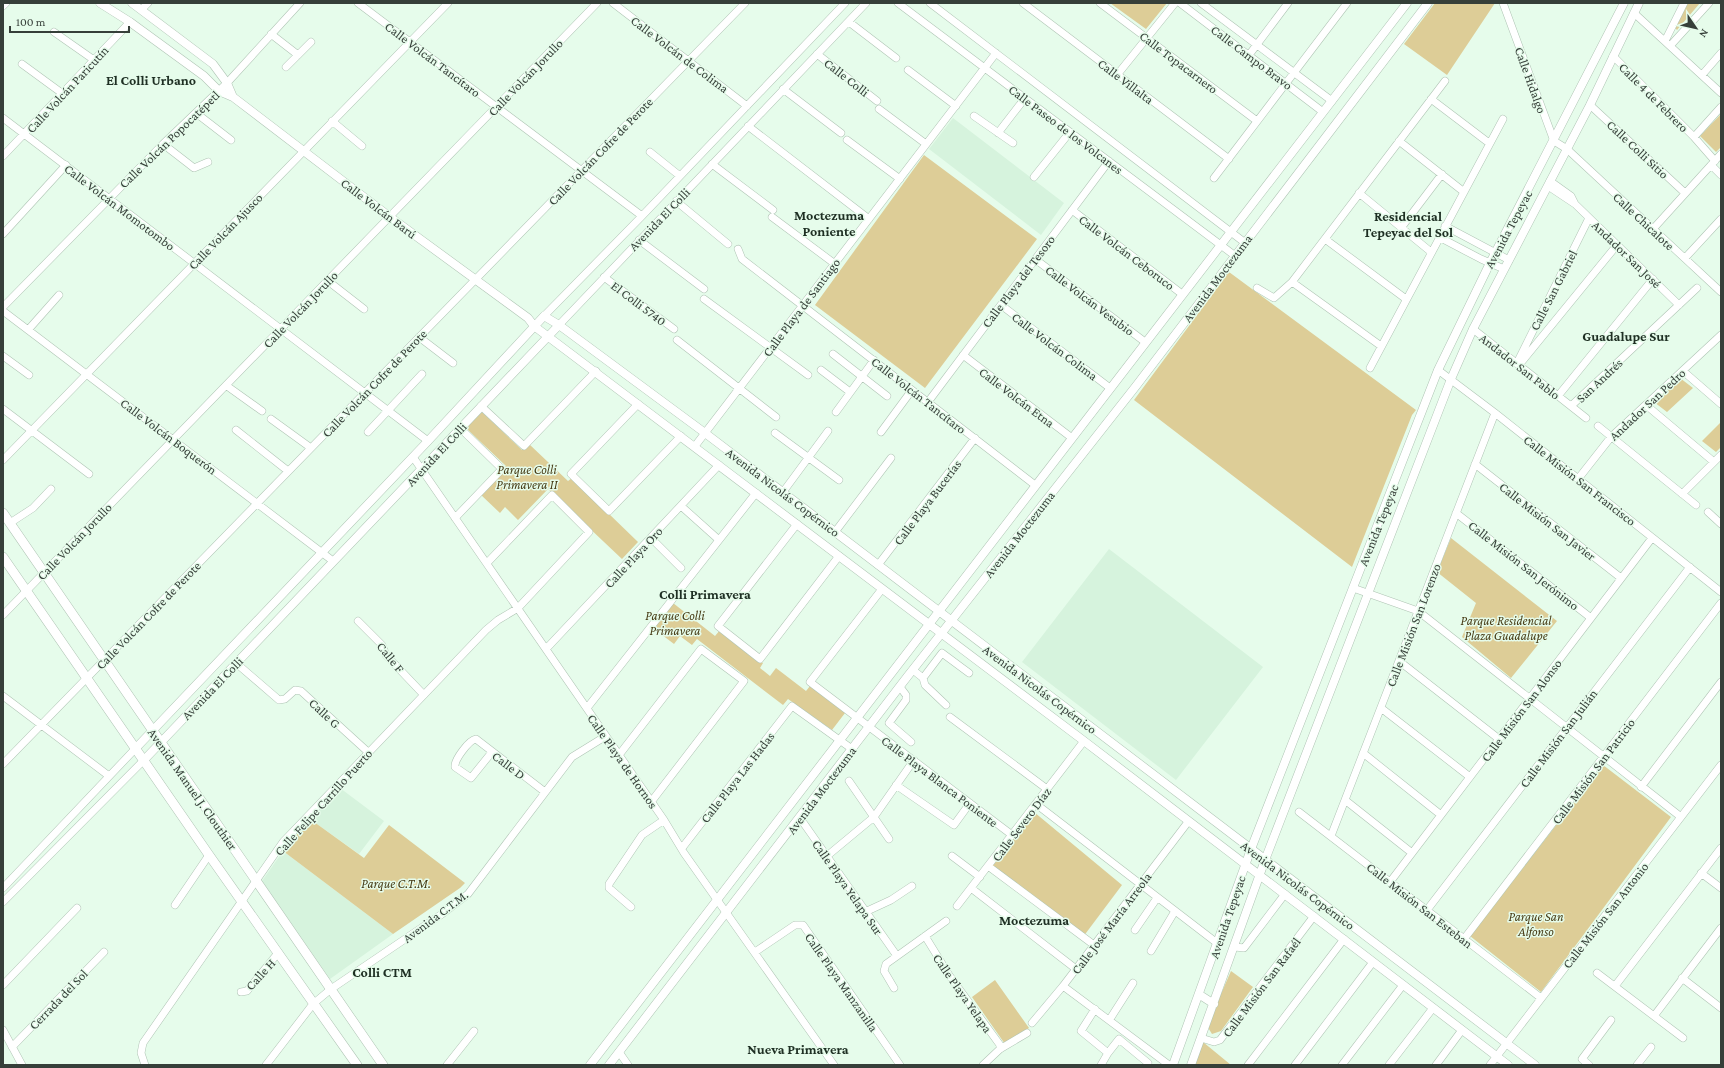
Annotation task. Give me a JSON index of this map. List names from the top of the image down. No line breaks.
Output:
{"streets":{"main road":["Avenida Manuel J. Clouthier"],"street":["Calle Volcán de Colima","Calle Campo Bravo","Calle Volcán Tancítaro","Calle Topacarnero","Calle Volcán Jorullo","Calle Colli","Calle Hidalgo","Calle Villalta","Calle Volcán Paricutín","Calle 4 de Febrero","Calle Paseo de los Volcanes","Calle Volcán Popocatépetl","Calle Colli Sitio","Calle Volcán Cofre de Perote","Calle Volcán Momotombo","Calle Volcán Barú","Avenida El Colli","Calle Chicalote","Avenida Tepeyac","Calle Volcán Ajusco","Calle Volcán Ceboruco","Andador San José","Avenida Moctezuma","Calle Playa del Tesoro","Calle San Gabriel","Calle Volcán Vesubio","El Colli 5740","Calle Playa de Santiago","Calle Volcán Colima","Andador San Pablo","San Andrés","Calle Volcán Etna","Andador San Pedro","Calle Volcán Boquerón","Calle Misión San Francisco","Avenida Nicolás Copérnico","Calle Playa Bucerías","Calle Misión San Javier","Calle Playa Oro","Calle Misión San Jerónimo","Calle Misión San Lorenzo","Calle F","Calle Misión San Alonso","Calle G","Calle Misión San Julián","Calle Playa de Hornos","Calle D","Calle Misión San Patricio","Calle Playa Las Hadas","Calle Playa Blanca Poniente","Calle Felipe Carrillo Puerto","Calle Severo Díaz","Calle Playa Yelapa Sur","Calle Misión San Esteban","Calle Misión San Antonio","Avenida C.T.M.","Calle José María Arreola","Calle H","Calle Playa Manzanilla","Calle Misión San Rafaél","Calle Playa Yelapa","Cerrada del Sol"]},"crossings":[["Calle Volcán de Colima","Calle Volcán Cofre de Perote"],["Calle Volcán de Colima","Avenida El Colli"],["Calle Campo Bravo","Avenida Moctezuma"],["Calle Volcán Tancítaro","Calle Volcán Jorullo"],["Calle Volcán Tancítaro","Calle Volcán Cofre de Perote"],["Calle Volcán Tancítaro","Avenida El Colli"],["Calle Volcán Tancítaro","Calle Volcán Ajusco"],["Calle Volcán Tancítaro","Avenida Moctezuma"],["Calle Volcán Tancítaro","Calle Playa del Tesoro"],["Calle Volcán Tancítaro","Calle Playa de Santiago"],["Calle Volcán Tancítaro","Calle Playa Bucerías"],["Calle Volcán Jorullo","Calle Volcán Momotombo"],["Calle Volcán Jorullo","Calle Volcán Barú"],["Calle Volcán Jorullo","Calle Volcán Boquerón"],["Calle Volcán Jorullo","Avenida Manuel J. Clouthier"],["Calle Colli","Avenida El Colli"],["Calle Hidalgo","Avenida Tepeyac"],["Calle Volcán Paricutín","Calle Volcán Momotombo"],["Calle 4 de Febrero","Avenida Tepeyac"],["Calle Paseo de los Volcanes","Avenida Moctezuma"],["Calle Paseo de los Volcanes","Calle Playa del Tesoro"],["Calle Paseo de los Volcanes","Calle Playa de Santiago"],["Calle Volcán Popocatépetl","Calle Volcán Momotombo"],["Calle Volcán Popocatépetl","Calle Volcán Barú"],["Calle Colli Sitio","Avenida Tepeyac"],["Calle Volcán Cofre de Perote","Calle Volcán Momotombo"],["Calle Volcán Cofre de Perote","Calle Volcán Barú"],["Calle Volcán Cofre de Perote","Calle Volcán Boquerón"],["Calle Volcán Cofre de Perote","Avenida Manuel J. Clouthier"],["Calle Volcán Momotombo","Avenida El Colli"],["Calle Volcán Momotombo","Calle Volcán Ajusco"],["Calle Volcán Barú","Avenida El Colli"],["Calle Volcán Barú","Calle Volcán Ajusco"],["Calle Volcán Barú","Avenida Nicolás Copérnico"],["Avenida El Colli","El Colli 5740"],["Avenida El Colli","Calle Volcán Boquerón"],["Avenida El Colli","Avenida Nicolás Copérnico"],["Avenida El Colli","Calle G"],["Avenida El Colli","Calle Playa de Hornos"],["Avenida El Colli","Avenida Manuel J. Clouthier"],["Calle Chicalote","Avenida Tepeyac"],["Avenida Tepeyac","Andador San José"],["Avenida Tepeyac","Andador San Pablo"],["Avenida Tepeyac","Calle Misión San Francisco"],["Avenida Tepeyac","Avenida Nicolás Copérnico"],["Avenida Tepeyac","Calle Misión San Rafaél"],["Calle Volcán Ajusco","Calle Volcán Boquerón"],["Calle Volcán Ceboruco","Avenida Moctezuma"],["Calle Volcán Ceboruco","Calle Playa del Tesoro"],["Andador San José","Calle San Gabriel"],["Andador San José","San Andrés"],["Avenida Moctezuma","Calle Volcán Vesubio"],["Avenida Moctezuma","Calle Volcán Colima"],["Avenida Moctezuma","Calle Volcán Etna"],["Avenida Moctezuma","Avenida Nicolás Copérnico"],["Avenida Moctezuma","Calle Playa de Hornos"],["Avenida Moctezuma","Calle Playa Las Hadas"],["Avenida Moctezuma","Calle Playa Blanca Poniente"],["Avenida Moctezuma","Calle Playa Yelapa Sur"],["Calle Playa del Tesoro","Calle Volcán Vesubio"],["Calle Playa del Tesoro","Calle Volcán Colima"],["Calle Playa del Tesoro","Calle Volcán Etna"],["Calle San Gabriel","Andador San Pablo"],["Calle Playa de Santiago","Avenida Nicolás Copérnico"],["Andador San Pablo","San Andrés"],["Andador San Pedro","Calle Misión San Francisco"],["Calle Misión San Francisco","Calle Misión San Lorenzo"],["Calle Misión San Francisco","Calle Misión San Alonso"],["Calle Misión San Francisco","Calle Misión San Julián"],["Avenida Nicolás Copérnico","Calle Playa Bucerías"],["Avenida Nicolás Copérnico","Calle Playa Oro"],["Avenida Nicolás Copérnico","Calle Playa Blanca Poniente"],["Avenida Nicolás Copérnico","Calle Severo Díaz"],["Avenida Nicolás Copérnico","Calle Misión San Antonio"],["Avenida Nicolás Copérnico","Calle José María Arreola"],["Avenida Nicolás Copérnico","Calle Misión San Rafaél"],["Calle Misión San Javier","Calle Misión San Lorenzo"],["Calle Misión San Javier","Calle Misión San Alonso"],["Calle Playa Oro","Calle Playa de Hornos"],["Calle Misión San Jerónimo","Calle Misión San Lorenzo"],["Calle Misión San Jerónimo","Calle Misión San Alonso"],["Calle Misión San Lorenzo","Calle Misión San Esteban"],["Calle F","Calle Felipe Carrillo Puerto"],["Calle Misión San Alonso","Calle Misión San Esteban"],["Calle G","Calle Felipe Carrillo Puerto"],["Calle Misión San Julián","Calle Misión San Esteban"],["Calle Playa de Hornos","Calle Playa Las Hadas"],["Calle Playa de Hornos","Calle Felipe Carrillo Puerto"],["Calle Playa de Hornos","Avenida C.T.M."],["Calle Playa de Hornos","Calle Playa Manzanilla"],["Calle D","Avenida C.T.M."],["Calle Misión San Patricio","Calle Misión San Esteban"],["Calle Playa Blanca Poniente","Calle Severo Díaz"],["Avenida Manuel J. Clouthier","Calle Felipe Carrillo Puerto"],["Avenida Manuel J. Clouthier","Avenida C.T.M."],["Avenida Manuel J. Clouthier","Calle H"],["Calle Misión San Esteban","Calle Misión San Antonio"]],"districts":["El Colli Urbano","Moctezuma Poniente","Residencial Tepeyac del Sol","Guadalupe Sur","Colli Primavera","Moctezuma","Colli CTM","Nueva Primavera"],"parks":["Parque Colli Primavera II","Parque Colli Primavera","Parque Residencial Plaza Guadalupe","Parque C.T.M.","Parque San Alfonso"],"scale_bar":"100 m","north":"bottom right"}
